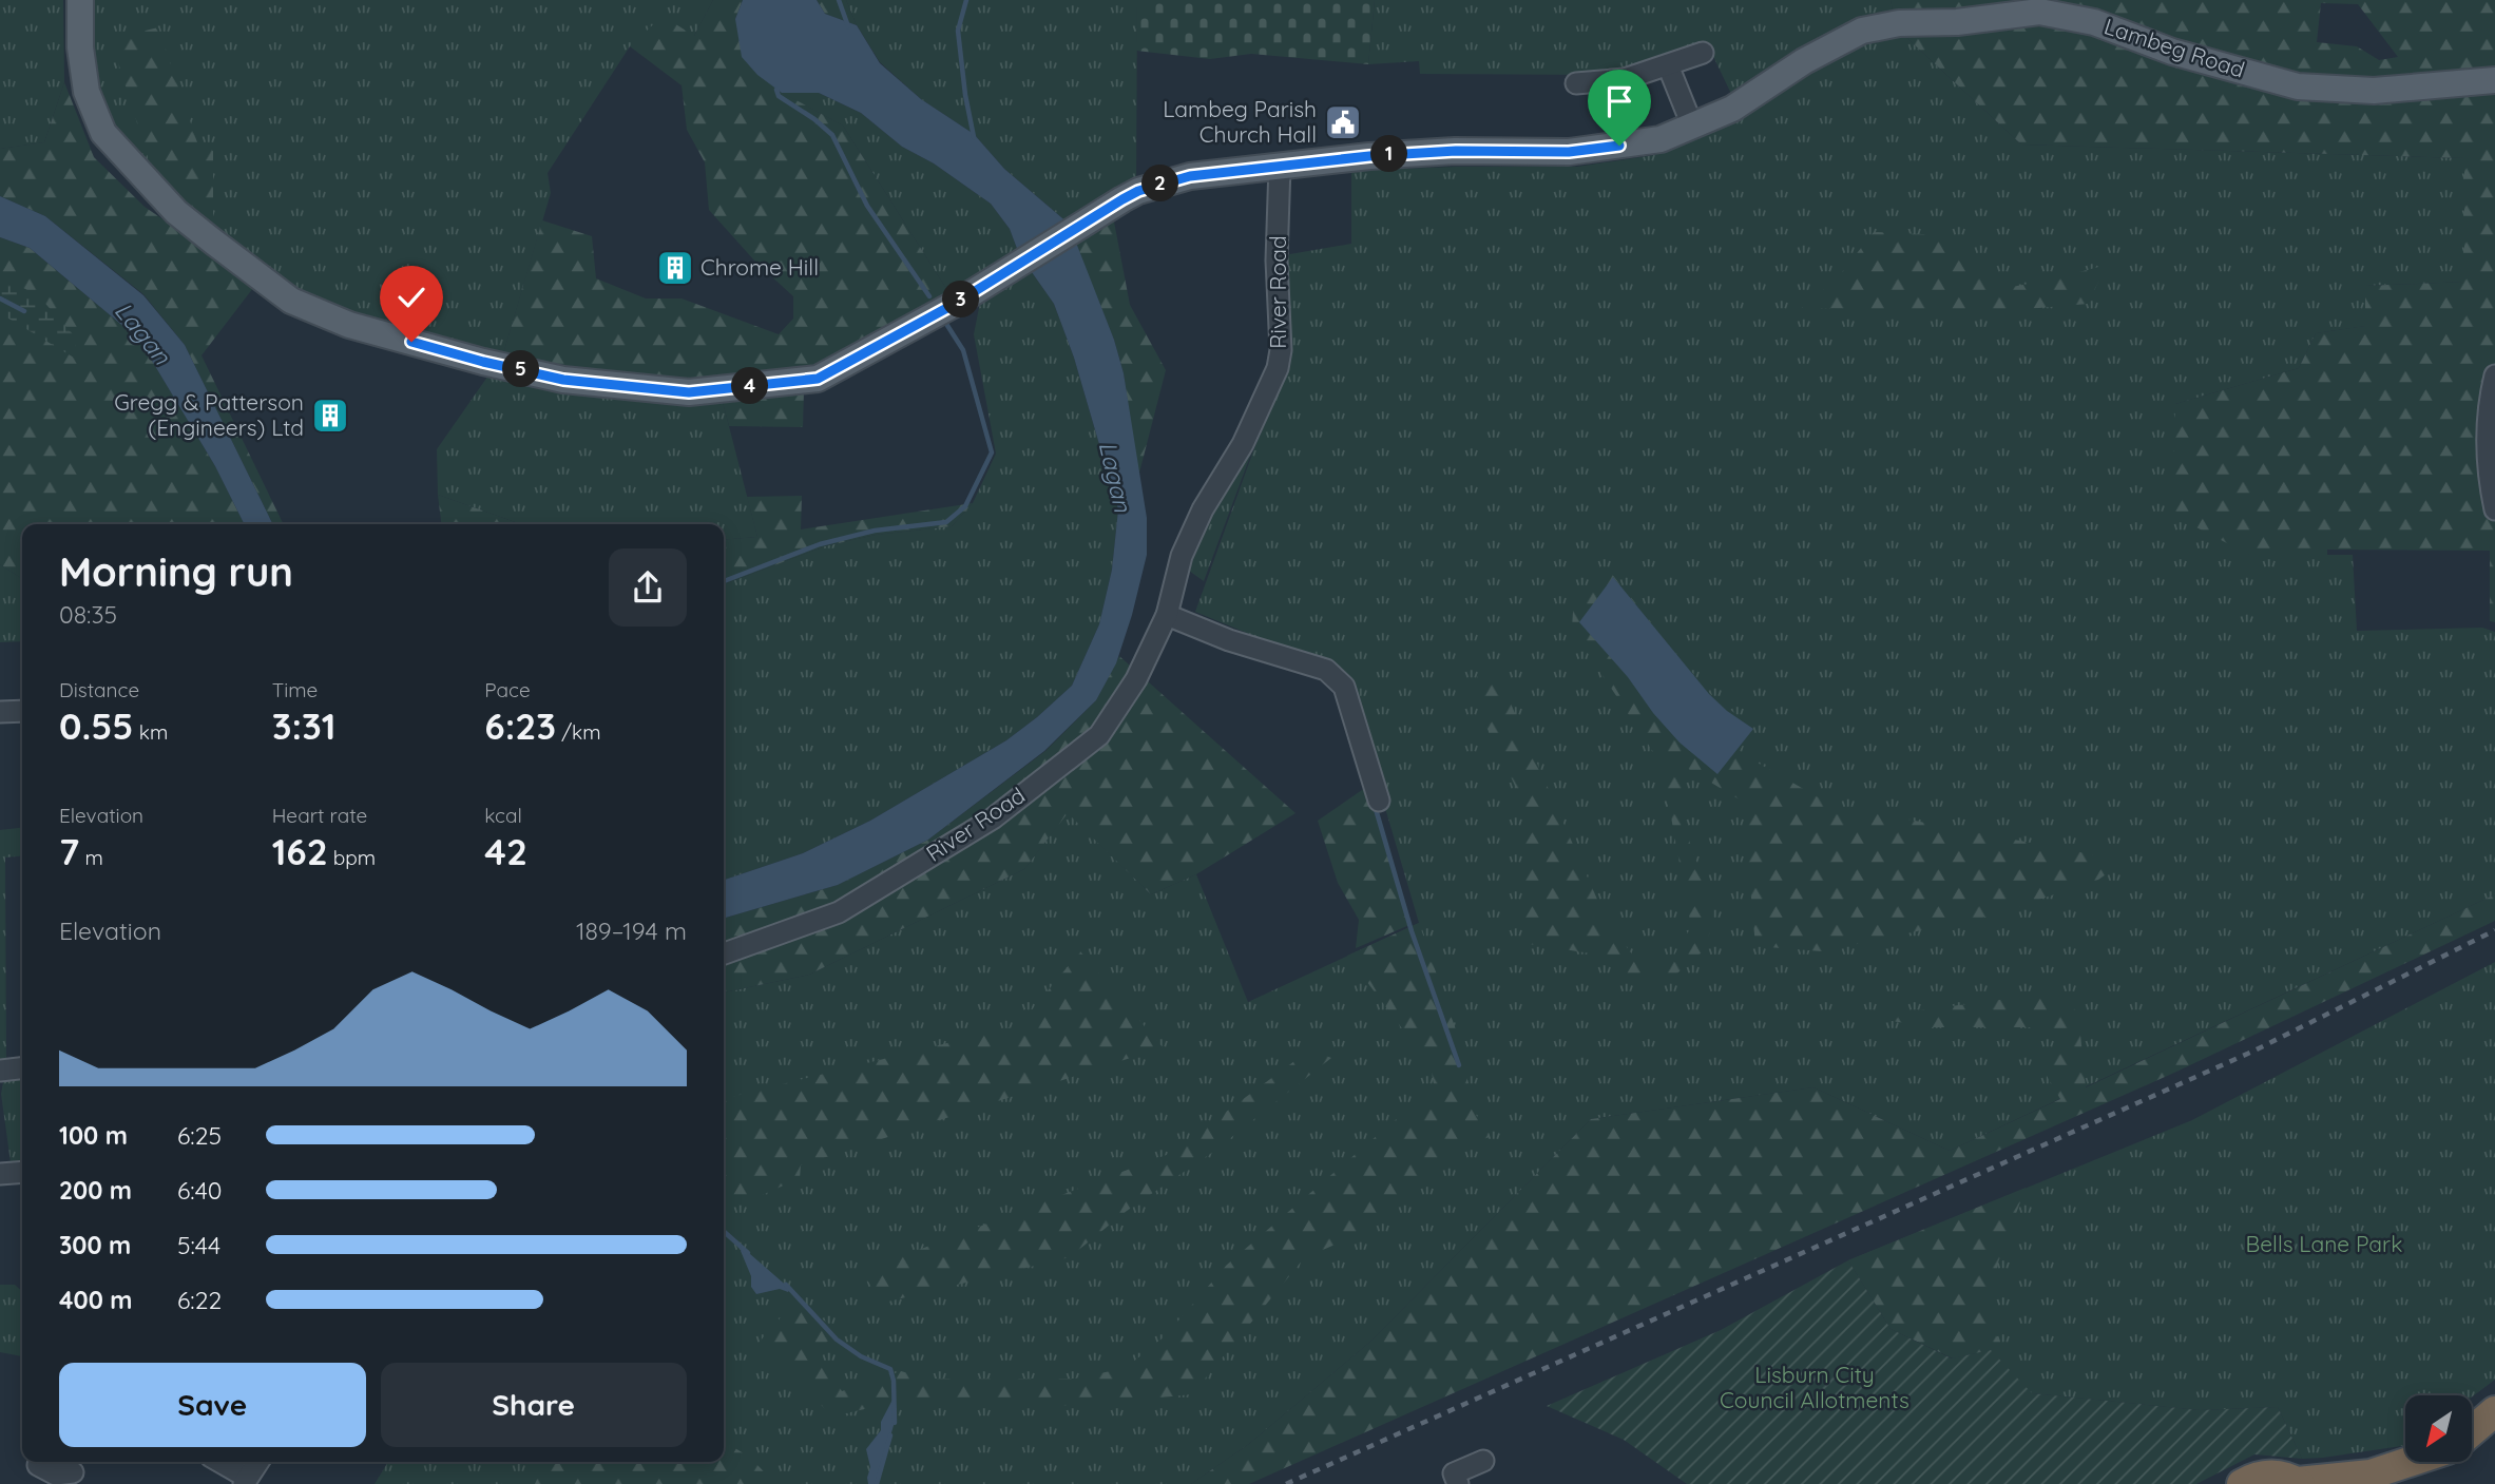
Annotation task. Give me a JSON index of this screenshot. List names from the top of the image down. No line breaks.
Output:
{"streets":{"main road":["Lambeg Road"],"street":["River Road"]},"crossings":[["Lambeg Road","River Road"]],"water":["Lagan"],"parks":["Bells Lane Park","Lisburn City Council Allotments"],"places":{"public building":["Lambeg Parish Church Hall"],"building":["Chrome Hill","Gregg & Patterson (Engineers) Ltd"]},"north":"bottom left","page":{"pins":["1","2","3","5","4"],"heading":["Morning run","08:35"],"stats":[["Distance","0.55 km"],["Time","3:31"],["Pace","6:23 /km"],["Elevation","7 m"],["Heart rate","162 bpm"],["kcal","42"]],"chart":["Elevation","189–194 m"],"list":[{"name":"100 m","note":"6:25"},{"name":"200 m","note":"6:40"},{"name":"300 m","note":"5:44"},{"name":"400 m","note":"6:22"}],"buttons":["Save","Share"]}}
